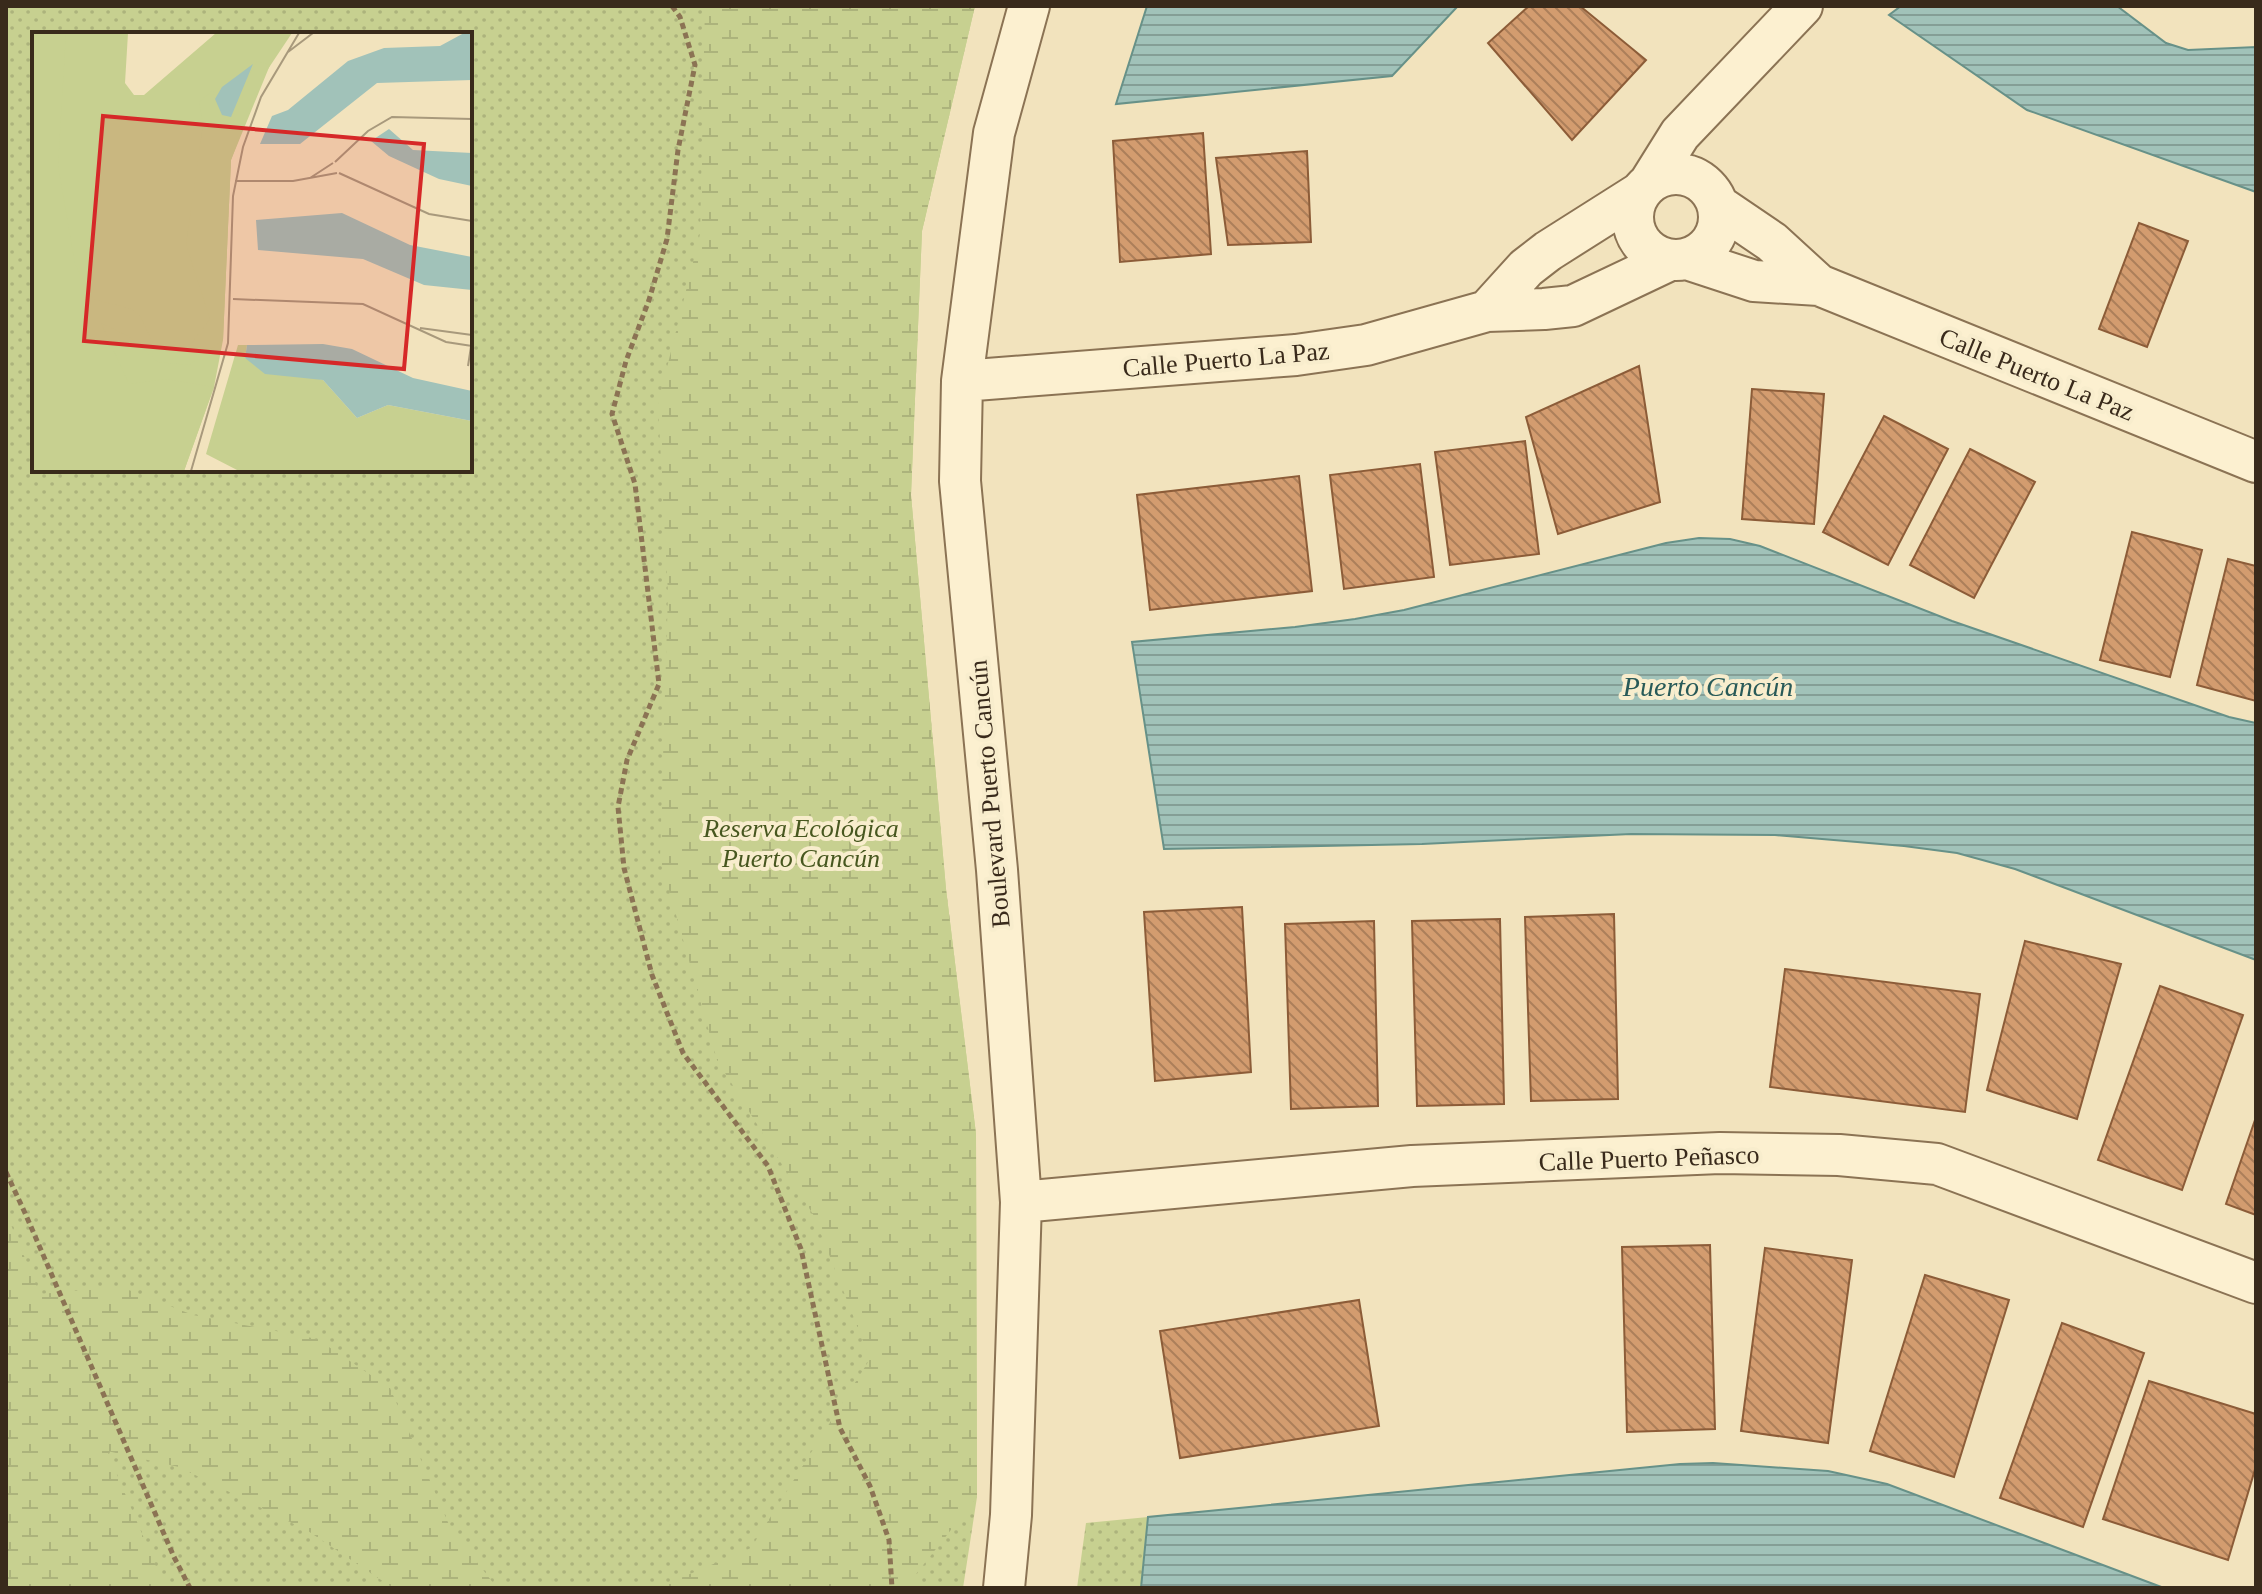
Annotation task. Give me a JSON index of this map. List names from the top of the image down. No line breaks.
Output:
{"streets":{"street":["Calle Puerto La Paz","Boulevard Puerto Cancún","Calle Puerto Peñasco"]},"crossings":[["Calle Puerto La Paz","Boulevard Puerto Cancún"],["Boulevard Puerto Cancún","Calle Puerto Peñasco"]],"water":["Puerto Cancún"],"parks":["Reserva Ecológica Puerto Cancún"]}
